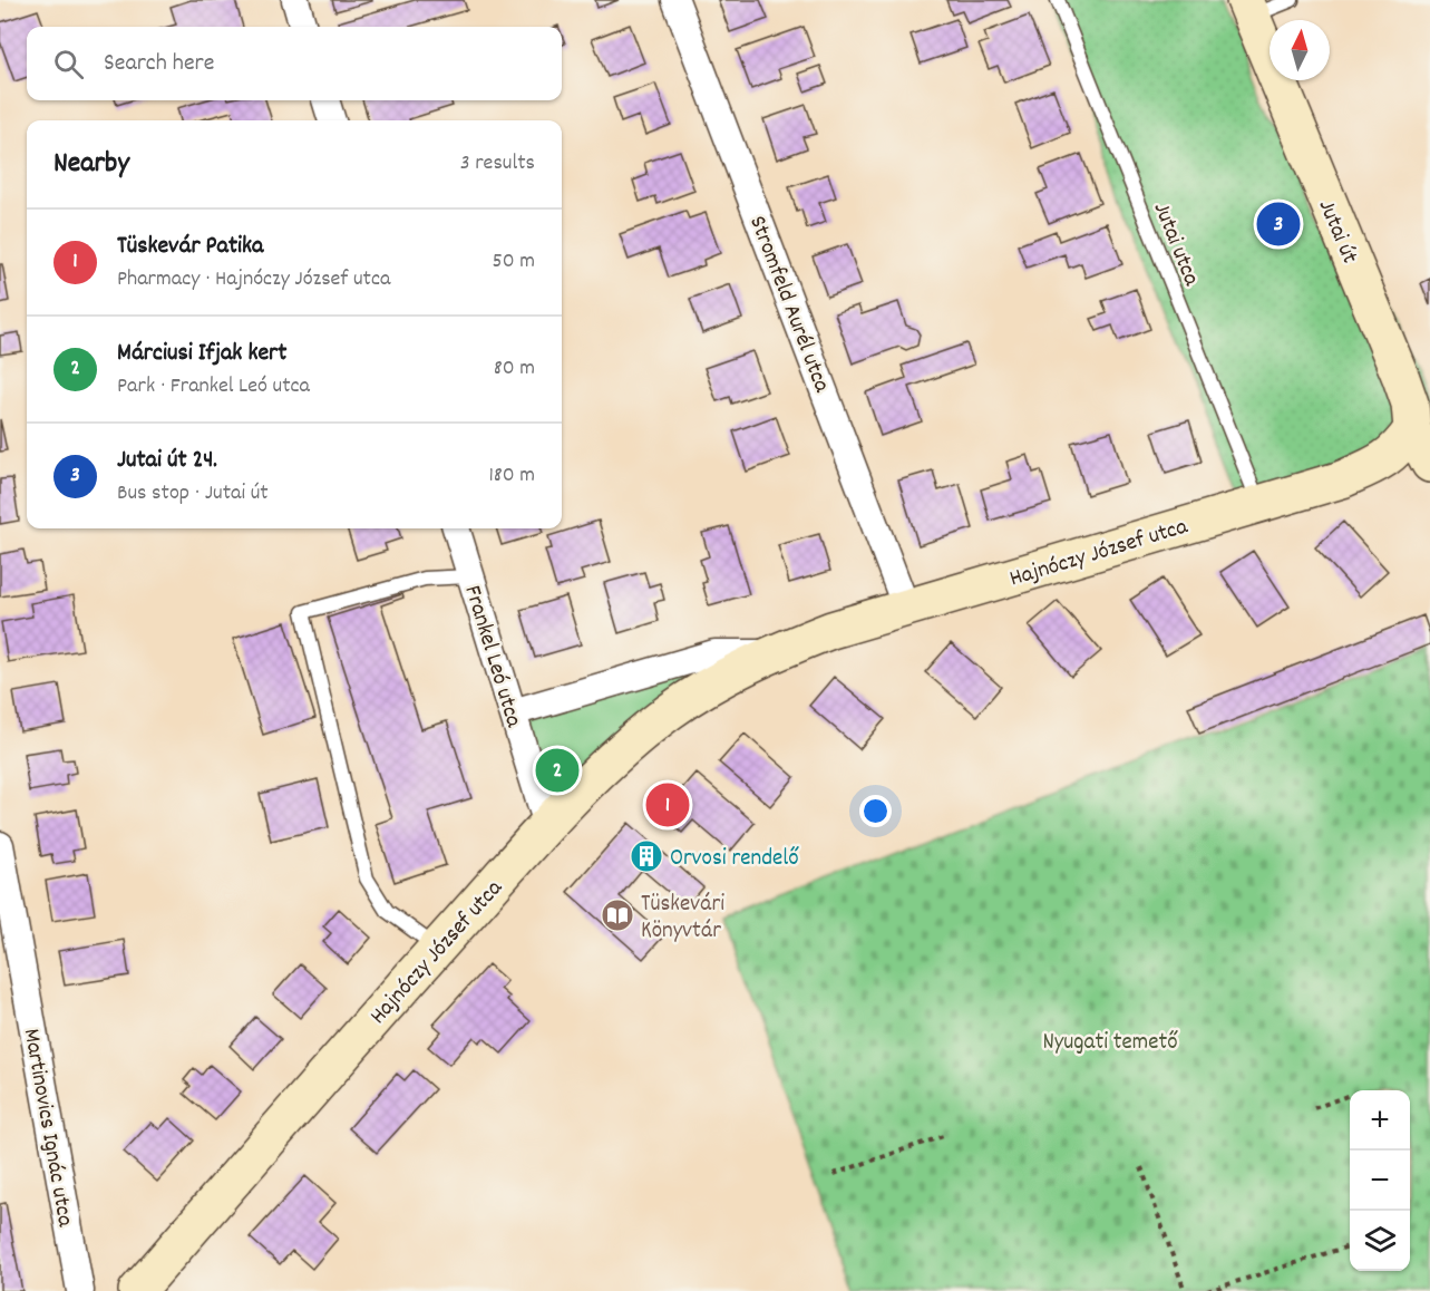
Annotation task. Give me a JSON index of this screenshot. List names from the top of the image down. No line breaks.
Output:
{"streets":{"main road":["Jutai út","Hajnóczy József utca"],"street":["Stromfeld Aurél utca","Frankel Leó utca","Martinovics Ignác utca"],"lane":["Jutai utca"]},"crossings":[["Jutai út","Hajnóczy József utca"],["Jutai utca","Hajnóczy József utca"],["Stromfeld Aurél utca","Hajnóczy József utca"],["Hajnóczy József utca","Frankel Leó utca"]],"parks":["Nyugati temető"],"places":{"building":["Orvosi rendelő"],"library":["Tüskevári Könyvtár"]},"north":"top","page":{"search":"Search here","heading":["Nearby","3 results"],"pins":["3","2","1"],"list":[{"mark":"1","name":"Tüskevár Patika","note":"Pharmacy · Hajnóczy József utca","value":"50 m"},{"mark":"2","name":"Márciusi Ifjak kert","note":"Park · Frankel Leó utca","value":"80 m"},{"mark":"3","name":"Jutai út 24.","note":"Bus stop · Jutai út","value":"180 m"}],"map_buttons":["+","−"]}}
